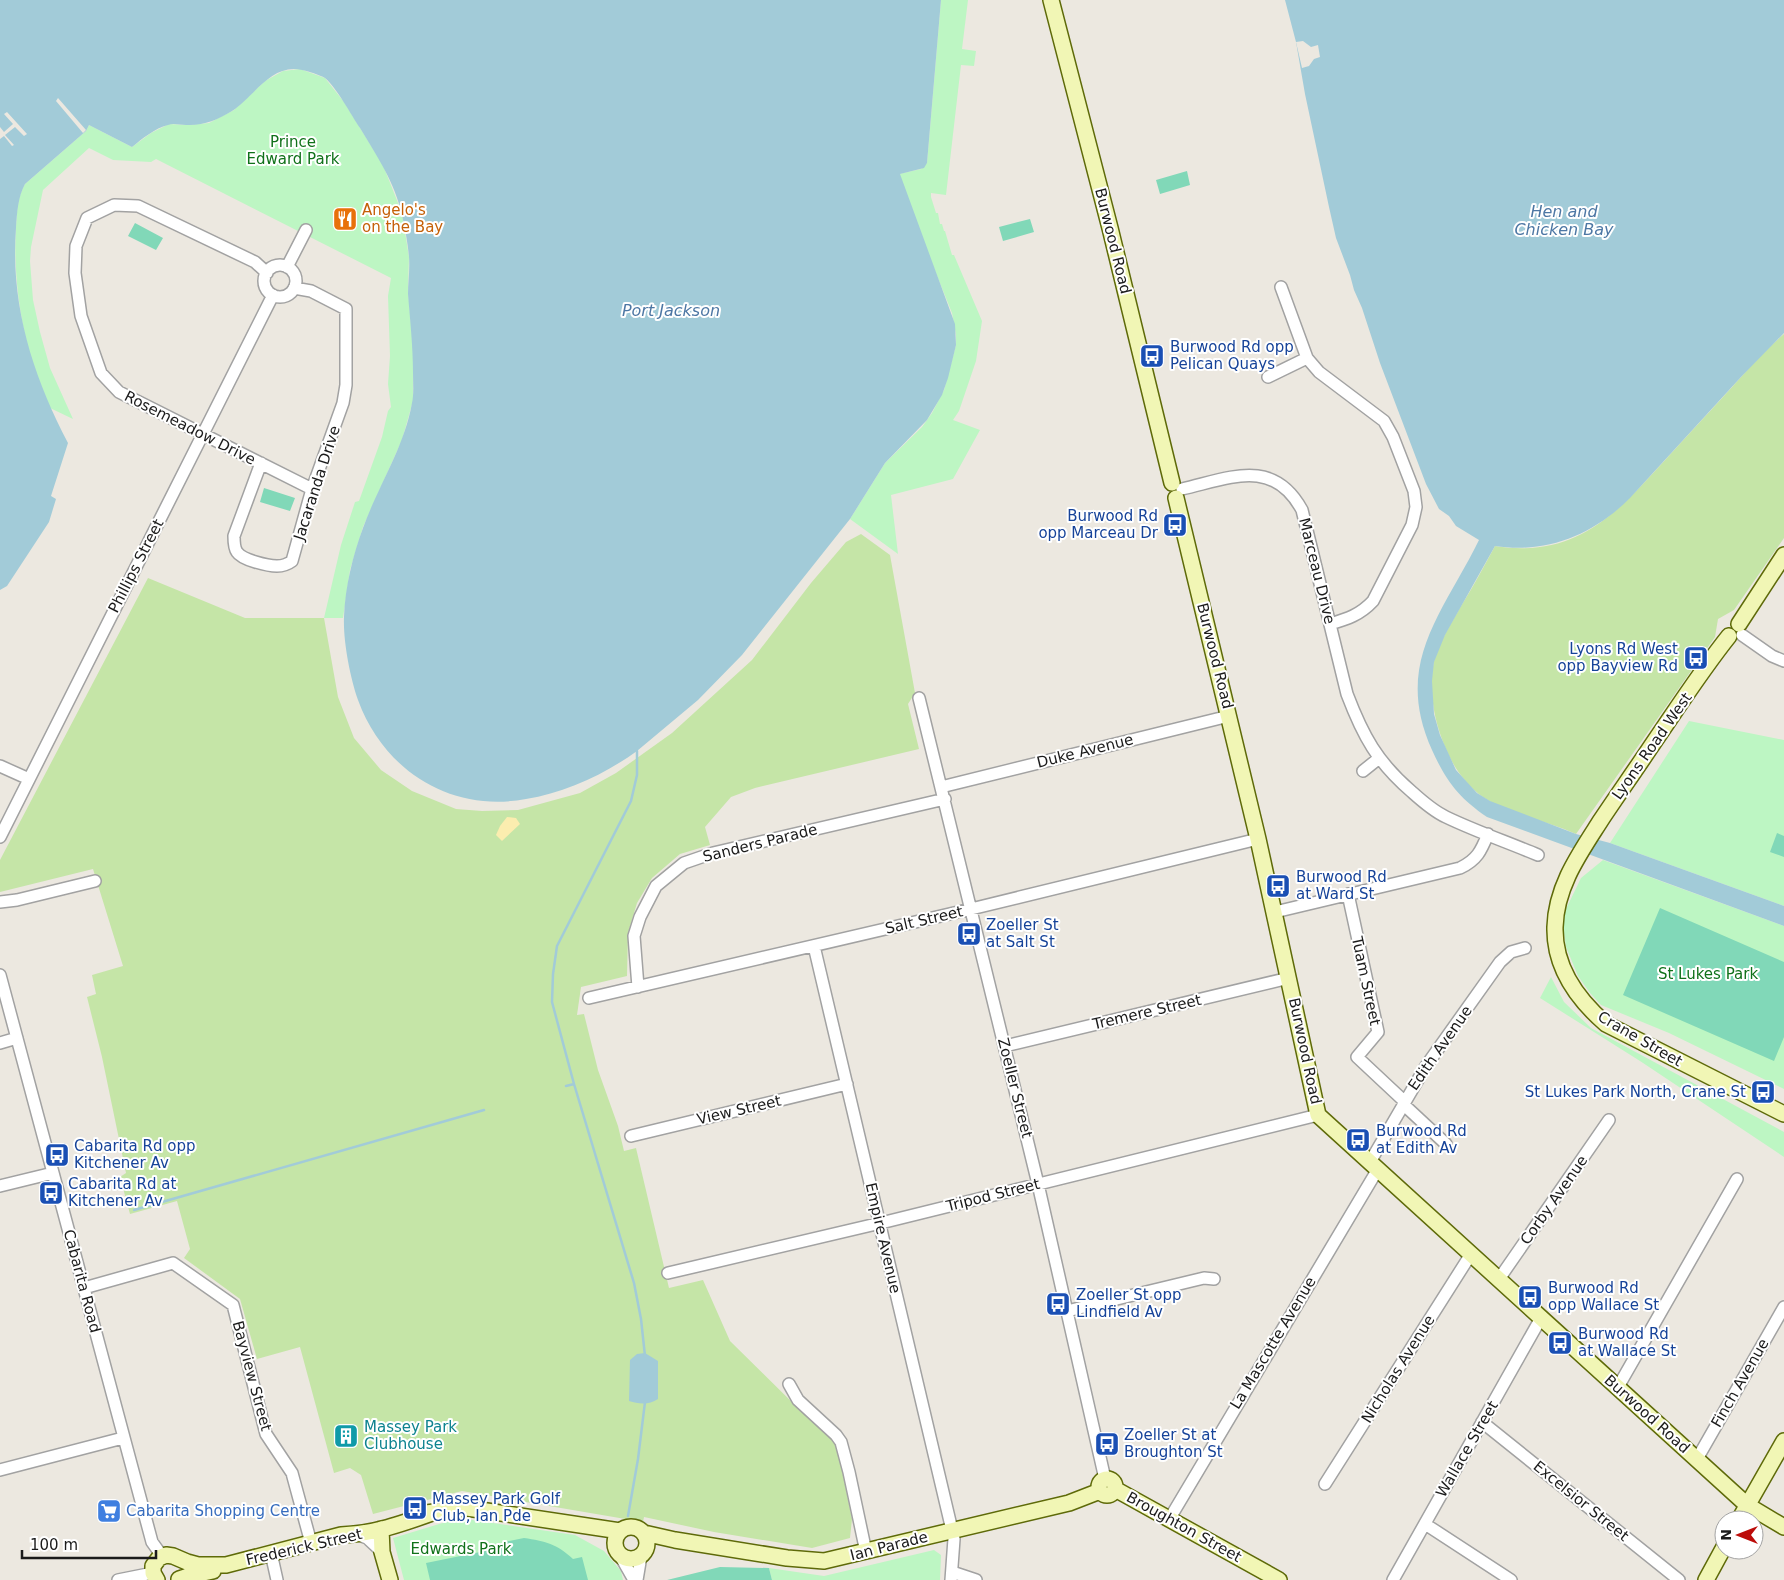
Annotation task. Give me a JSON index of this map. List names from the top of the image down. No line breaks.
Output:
{"streets":{"main road":["Burwood Road","Lyons Road West","Crane Street","Broughton Street","Ian Parade","Frederick Street"],"street":["Rosemeadow Drive","Jacaranda Drive","Phillips Street","Marceau Drive","Duke Avenue","Sanders Parade","Salt Street","Tuam Street","Tremere Street","Edith Avenue","Zoeller Street","View Street","Tripod Street","Corby Avenue","Empire Avenue","Cabarita Road","La Mascotte Avenue","Nicholas Avenue","Bayview Street","Finch Avenue","Wallace Street","Excelsior Street"]},"crossings":[["Burwood Road","Marceau Drive"],["Burwood Road","Duke Avenue"],["Burwood Road","Salt Street"],["Burwood Road","Tremere Street"],["Burwood Road","Edith Avenue"],["Burwood Road","Tripod Street"],["Burwood Road","Corby Avenue"],["Burwood Road","La Mascotte Avenue"],["Burwood Road","Nicholas Avenue"],["Burwood Road","Finch Avenue"],["Burwood Road","Wallace Street"],["Rosemeadow Drive","Jacaranda Drive"],["Rosemeadow Drive","Phillips Street"],["Jacaranda Drive","Phillips Street"],["Lyons Road West","Crane Street"],["Duke Avenue","Zoeller Street"],["Sanders Parade","Salt Street"],["Sanders Parade","Zoeller Street"],["Salt Street","Zoeller Street"],["Salt Street","Empire Avenue"],["Tuam Street","Edith Avenue"],["Tremere Street","Zoeller Street"],["Edith Avenue","La Mascotte Avenue"],["Zoeller Street","Tripod Street"],["Zoeller Street","Broughton Street"],["Zoeller Street","Ian Parade"],["View Street","Empire Avenue"],["Tripod Street","Empire Avenue"],["Empire Avenue","Ian Parade"],["Cabarita Road","Bayview Street"],["Cabarita Road","Frederick Street"],["La Mascotte Avenue","Broughton Street"],["Bayview Street","Frederick Street"],["Wallace Street","Excelsior Street"],["Broughton Street","Ian Parade"]],"water":["Hen and Chicken Bay","Port Jackson"],"parks":["Prince Edward Park","St Lukes Park","Edwards Park"],"places":{"restaurant":["Angelo's on the Bay"],"bus stop":["Burwood Rd opp Pelican Quays","Burwood Rd opp Marceau Dr","Lyons Rd West opp Bayview Rd","Burwood Rd at Ward St","Zoeller St at Salt St","St Lukes Park North, Crane St","Burwood Rd at Edith Av","Cabarita Rd opp Kitchener Av","Cabarita Rd at Kitchener Av","Burwood Rd opp Wallace St","Zoeller St opp Lindfield Av","Burwood Rd at Wallace St","Zoeller St at Broughton St","Massey Park Golf Club, Ian Pde"],"building":["Massey Park Clubhouse"],"supermarket":["Cabarita Shopping Centre"]},"scale_bar":"100 m","north":"left"}
